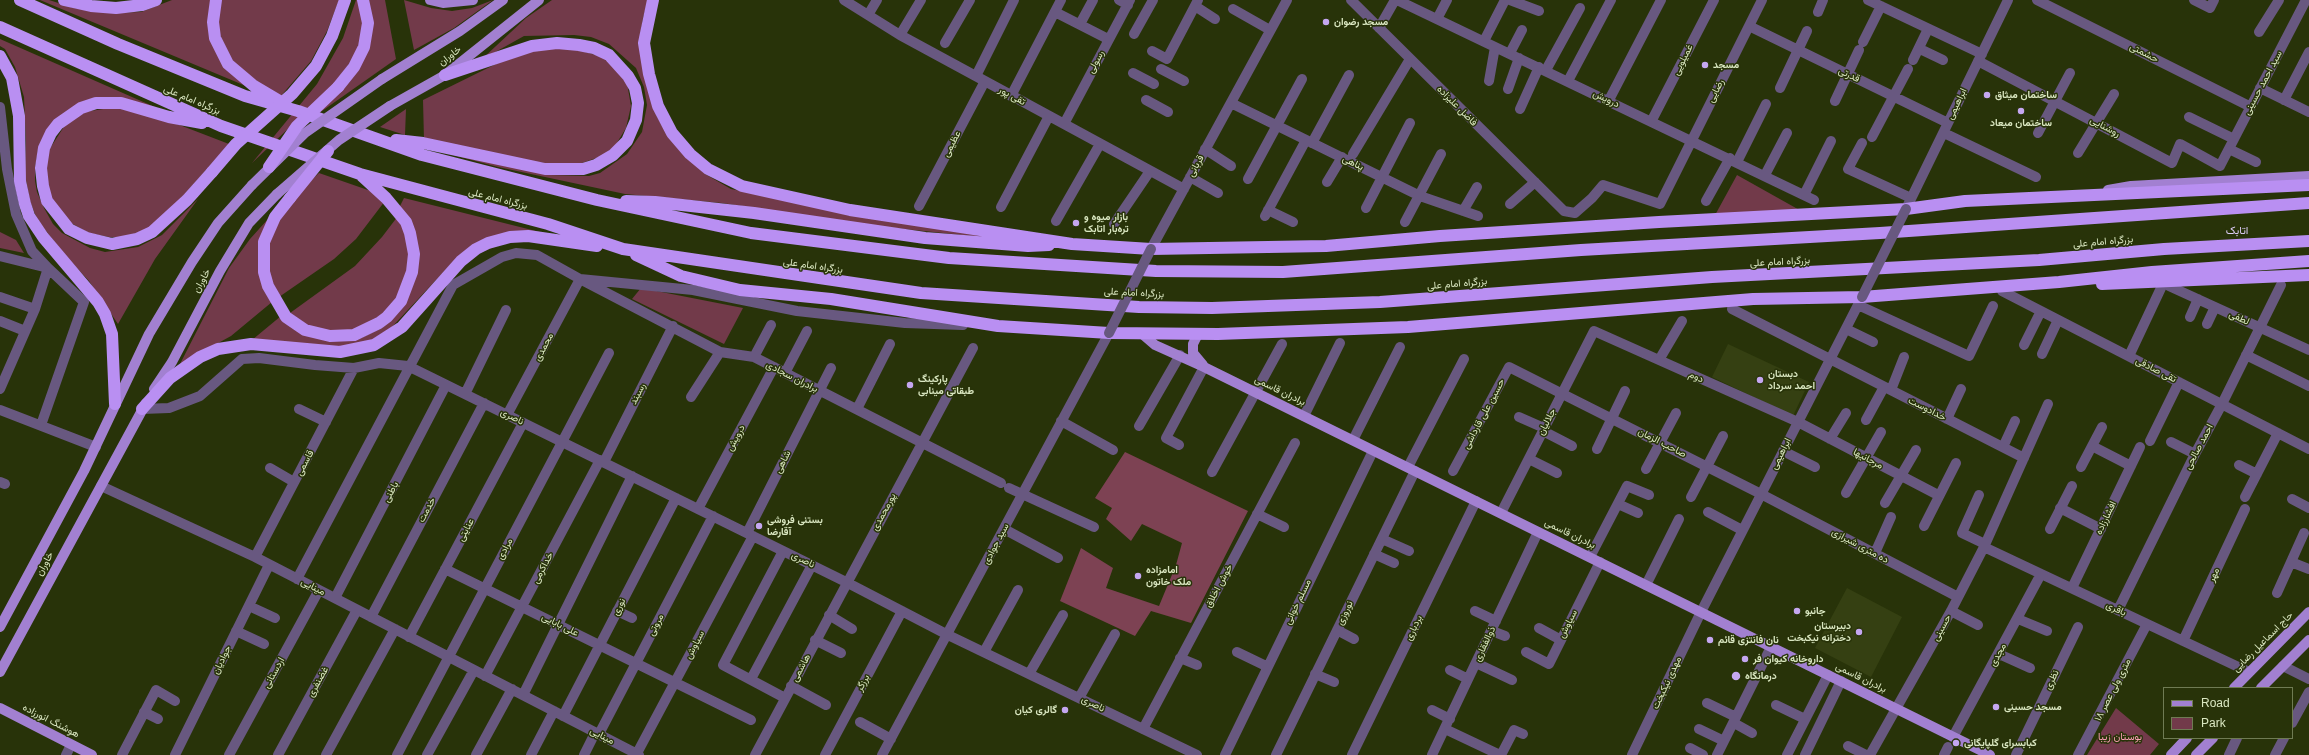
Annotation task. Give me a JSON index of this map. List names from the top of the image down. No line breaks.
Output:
{"streets":{"highway":["بزرگراه امام علی"],"main road":["خاوران","برادران قاسمی","حاج اسماعیل رضایی","هوشنگ انورزاده"],"street":["حشمتی","غمیلویی","رسولی","قدرتی","سید احمد حسینی","رضایی","تقی پور","درویش","ابراهیمی","فاضل علیزاده","روشنایی","عظیمی","پناهی","قربانی","لطفی","محمدی","تقی صادقی","برادران سجادی","دوم","رسبند","خدادوست","حسین علی قارداشی","ناصری","جلالیان","صاحب الزمان","احمد صالحی","مرجانیها","شاهی","قاسمی","باطنی","خدمت","پورمحمدی","افشارزاده","عنایتی","سید جوادی","ده متری شیرازی","مرادی","خداکرمی","مهر","خوش اخلاق","مینایی","مسلم خوانی","نوری","باقری","نوروزی","سیاوش","علی بابایی","مروتی","بردباری","حسینی","ذوالفقاری","مجدی","جوادیان","هاشمی","اردستانی","نظری","غضنفری","برزگر","مهدی نیکبخت","۱۸ متری ولی عصر"]},"crossings":[["حشمتی","سید احمد حسینی"],["خاوران","مینایی"],["غمیلویی","درویش"],["رسولی","تقی پور"],["قدرتی","رضایی"],["قدرتی","ابراهیمی"],["سید احمد حسینی","روشنایی"],["رضایی","درویش"],["رضایی","فاضل علیزاده"],["تقی پور","عظیمی"],["تقی پور","قربانی"],["درویش","فاضل علیزاده"],["درویش","برادران سجادی"],["درویش","ناصری"],["ابراهیمی","روشنایی"],["ابراهیمی","دوم"],["ابراهیمی","برادران قاسمی"],["ابراهیمی","خدادوست"],["ابراهیمی","صاحب الزمان"],["ابراهیمی","مرجانیها"],["ابراهیمی","ده متری شیرازی"],["ابراهیمی","مهدی نیکبخت"],["پناهی","قربانی"],["قربانی","سید جوادی"],["لطفی","تقی صادقی"],["لطفی","احمد صالحی"],["محمدی","برادران سجادی"],["محمدی","ناصری"],["تقی صادقی","احمد صالحی"],["برادران سجادی","رسبند"],["برادران سجادی","ناصری"],["برادران سجادی","شاهی"],["برادران سجادی","پورمحمدی"],["برادران سجادی","سید جوادی"],["دوم","جلالیان"],["دوم","مرجانیها"],["برادران قاسمی","جلالیان"],["برادران قاسمی","مسلم خوانی"],["برادران قاسمی","نوروزی"],["برادران قاسمی","سیاوش"],["برادران قاسمی","بردباری"],["برادران قاسمی","حسینی"],["برادران قاسمی","ذوالفقاری"],["برادران قاسمی","مجدی"],["برادران قاسمی","مهدی نیکبخت"],["رسبند","ناصری"],["رسبند","خداکرمی"],["حسین علی قارداشی","جلالیان"],["حسین علی قارداشی","صاحب الزمان"],["ناصری","شاهی"],["ناصری","باطنی"],["ناصری","خدمت"],["ناصری","پورمحمدی"],["ناصری","عنایتی"],["ناصری","سید جوادی"],["ناصری","مرادی"],["ناصری","خداکرمی"],["ناصری","خوش اخلاق"],["ناصری","نوری"],["ناصری","سیاوش"],["ناصری","مروتی"],["ناصری","هاشمی"],["ناصری","برزگر"],["جلالیان","صاحب الزمان"],["صاحب الزمان","ده متری شیرازی"],["احمد صالحی","باقری"],["شاهی","سیاوش"],["قاسمی","مینایی"],["باطنی","مینایی"],["خدمت","مینایی"],["پورمحمدی","هاشمی"],["افشارزاده","باقری"],["عنایتی","مینایی"],["عنایتی","علی بابایی"],["ده متری شیرازی","حسینی"],["مرادی","مینایی"],["مرادی","علی بابایی"],["خداکرمی","مینایی"],["خداکرمی","علی بابایی"],["مهر","باقری"],["مینایی","نوری"],["مینایی","سیاوش"],["مینایی","مروتی"],["مینایی","جوادیان"],["مینایی","اردستانی"],["مینایی","غضنفری"],["نوری","علی بابایی"],["باقری","حسینی"],["باقری","حاج اسماعیل رضایی"],["باقری","مجدی"],["باقری","۱۸ متری ولی عصر"],["سیاوش","علی بابایی"],["علی بابایی","مروتی"]],"districts":["اتابک"],"parks":["بوستان زیبا"],"places":["مسجد رضوان","مسجد","ساختمان میثاق","ساختمان میعاد","بازار میوه و تره‌بار اتابک","دبستان احمد سرداد","پارکینگ طبقاتی مینابی","بستنی فروشی آقارضا","امامزاده ملک خاتون","جانبو","دبیرستان دخترانه نیکبخت","نان فانتزی قائم","داروخانه کیوان فر","درمانگاه","مسجد حسینی","گالری کیان","کبابسرای گلپایگانی"],"legend":["Road","Park"]}
